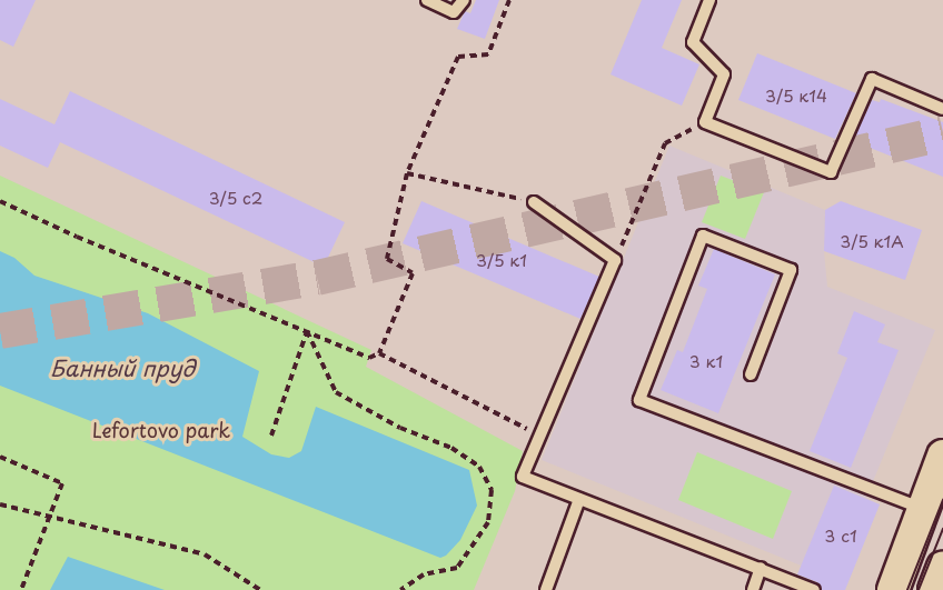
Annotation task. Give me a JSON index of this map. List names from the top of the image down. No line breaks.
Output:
{"water":["Банный пруд"],"parks":["Lefortovo park"],"house_numbers":["3/5 к14","3/5 с2","3/5 к1А","3/5 к1","3 к1","3 с1"]}
